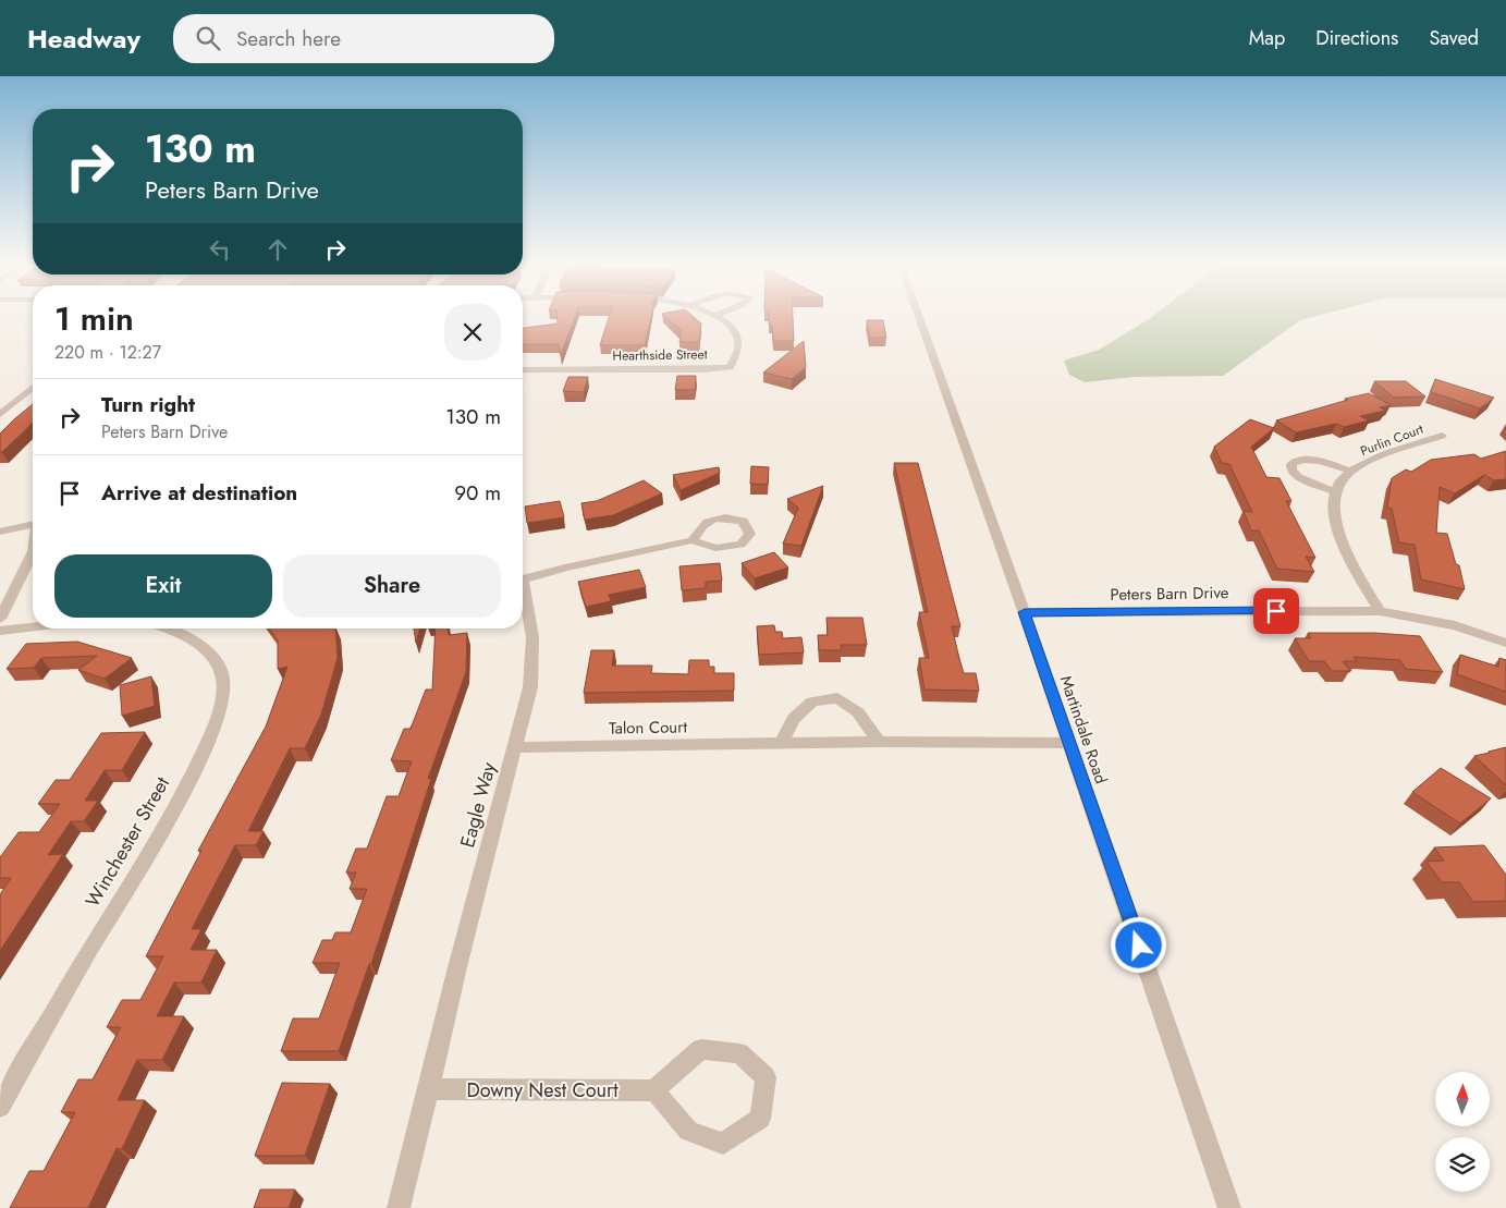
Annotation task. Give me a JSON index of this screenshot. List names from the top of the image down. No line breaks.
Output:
{"streets":{"street":["Hearthside Street","Purlin Court","Peters Barn Drive","Talon Court","Martindale Road","Eagle Way","Winchester Street","Downy Nest Court"]},"crossings":[["Purlin Court","Peters Barn Drive"],["Peters Barn Drive","Martindale Road"],["Talon Court","Martindale Road"],["Talon Court","Eagle Way"],["Eagle Way","Downy Nest Court"]],"north":"top","page":{"header":"Headway","search":"Search here","nav":["Map","Directions","Saved"],"turn":["130 m","Peters Barn Drive"],"heading":["1 min","220 m · 12:27"],"list":[{"name":"Turn right","note":"Peters Barn Drive","value":"130 m"},{"name":"Arrive at destination","value":"90 m"}],"buttons":["Exit","Share"]}}
